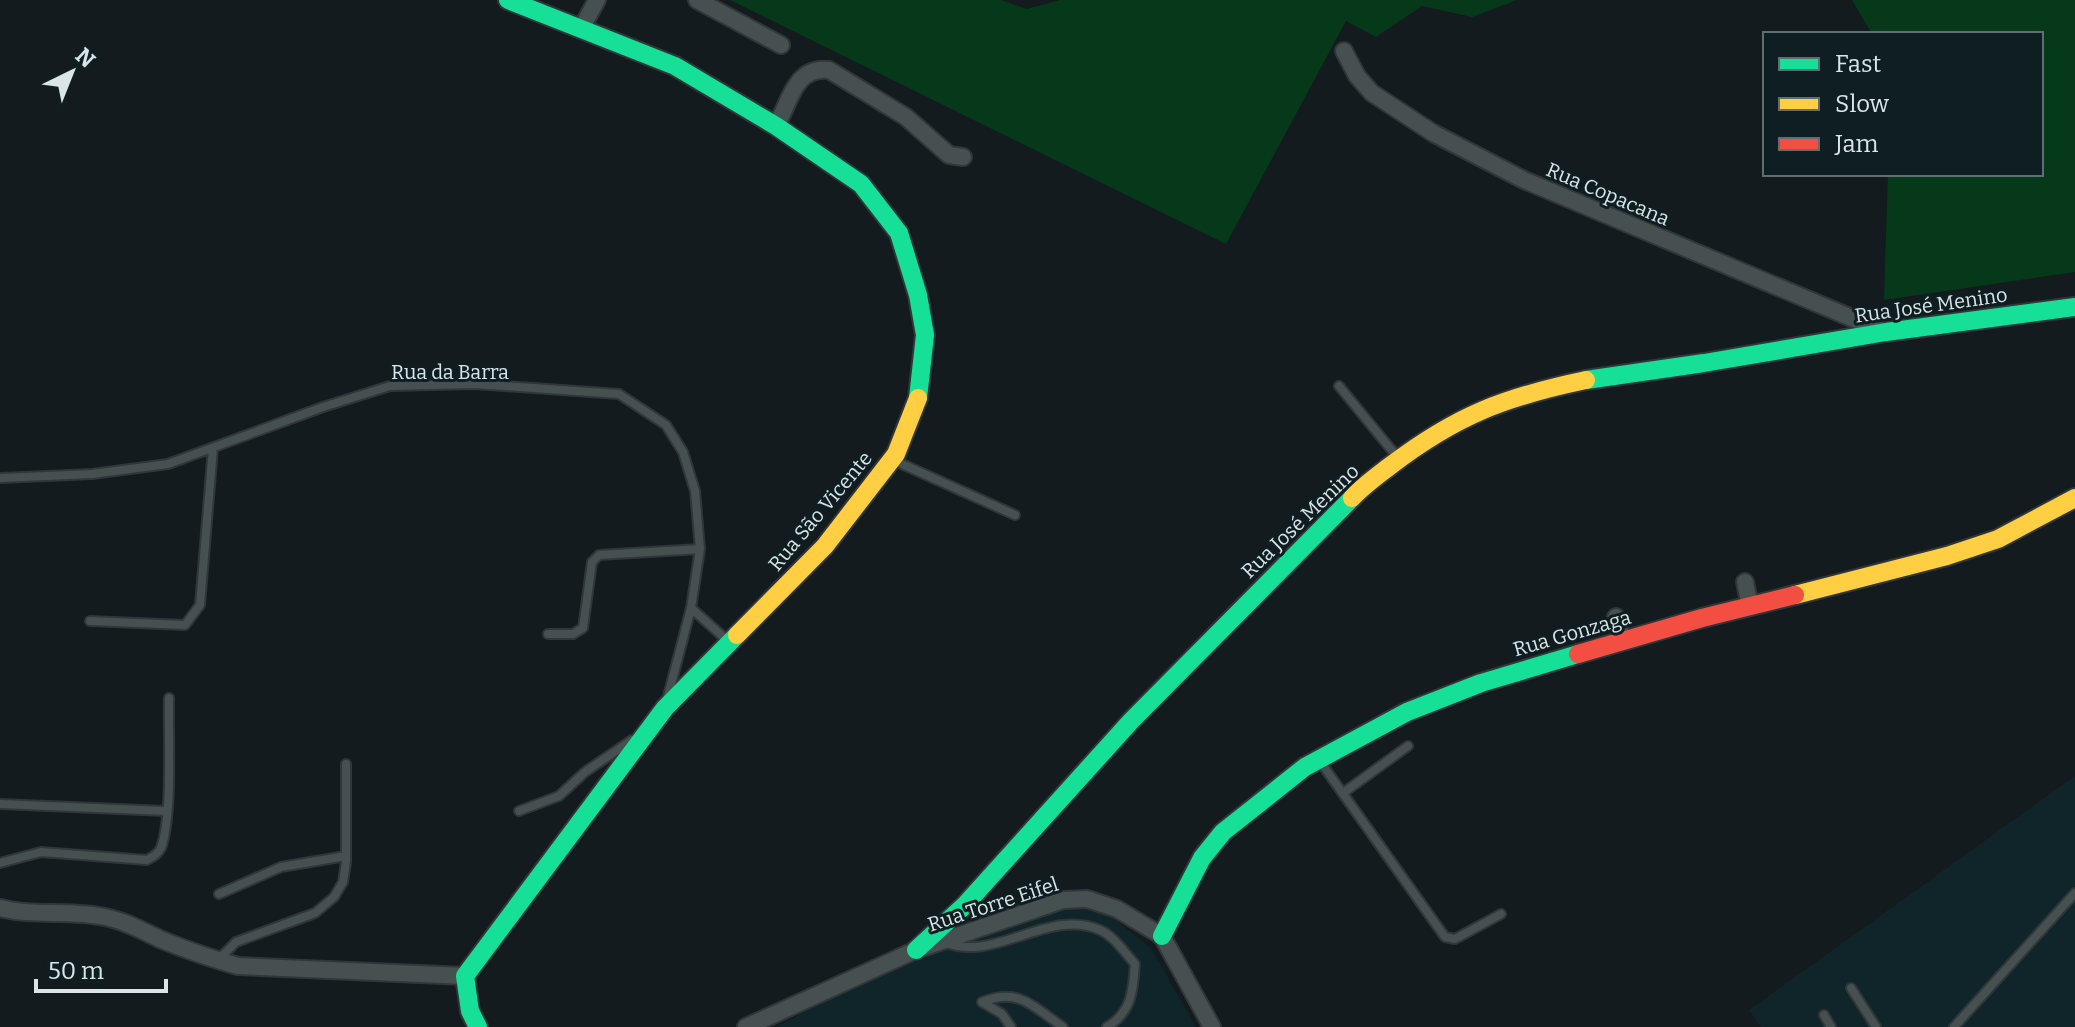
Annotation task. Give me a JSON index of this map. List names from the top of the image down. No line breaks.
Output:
{"streets":{"street":["Rua Copacana","Rua José Menino","Rua São Vicente","Rua Gonzaga","Rua Torre Eifel"],"lane":["Rua da Barra"]},"crossings":[["Rua Copacana","Rua José Menino"],["Rua José Menino","Rua Torre Eifel"],["Rua da Barra","Rua São Vicente"],["Rua Gonzaga","Rua Torre Eifel"]],"legend":["Fast","Slow","Jam"],"scale_bar":"50 m","north":"top right"}
